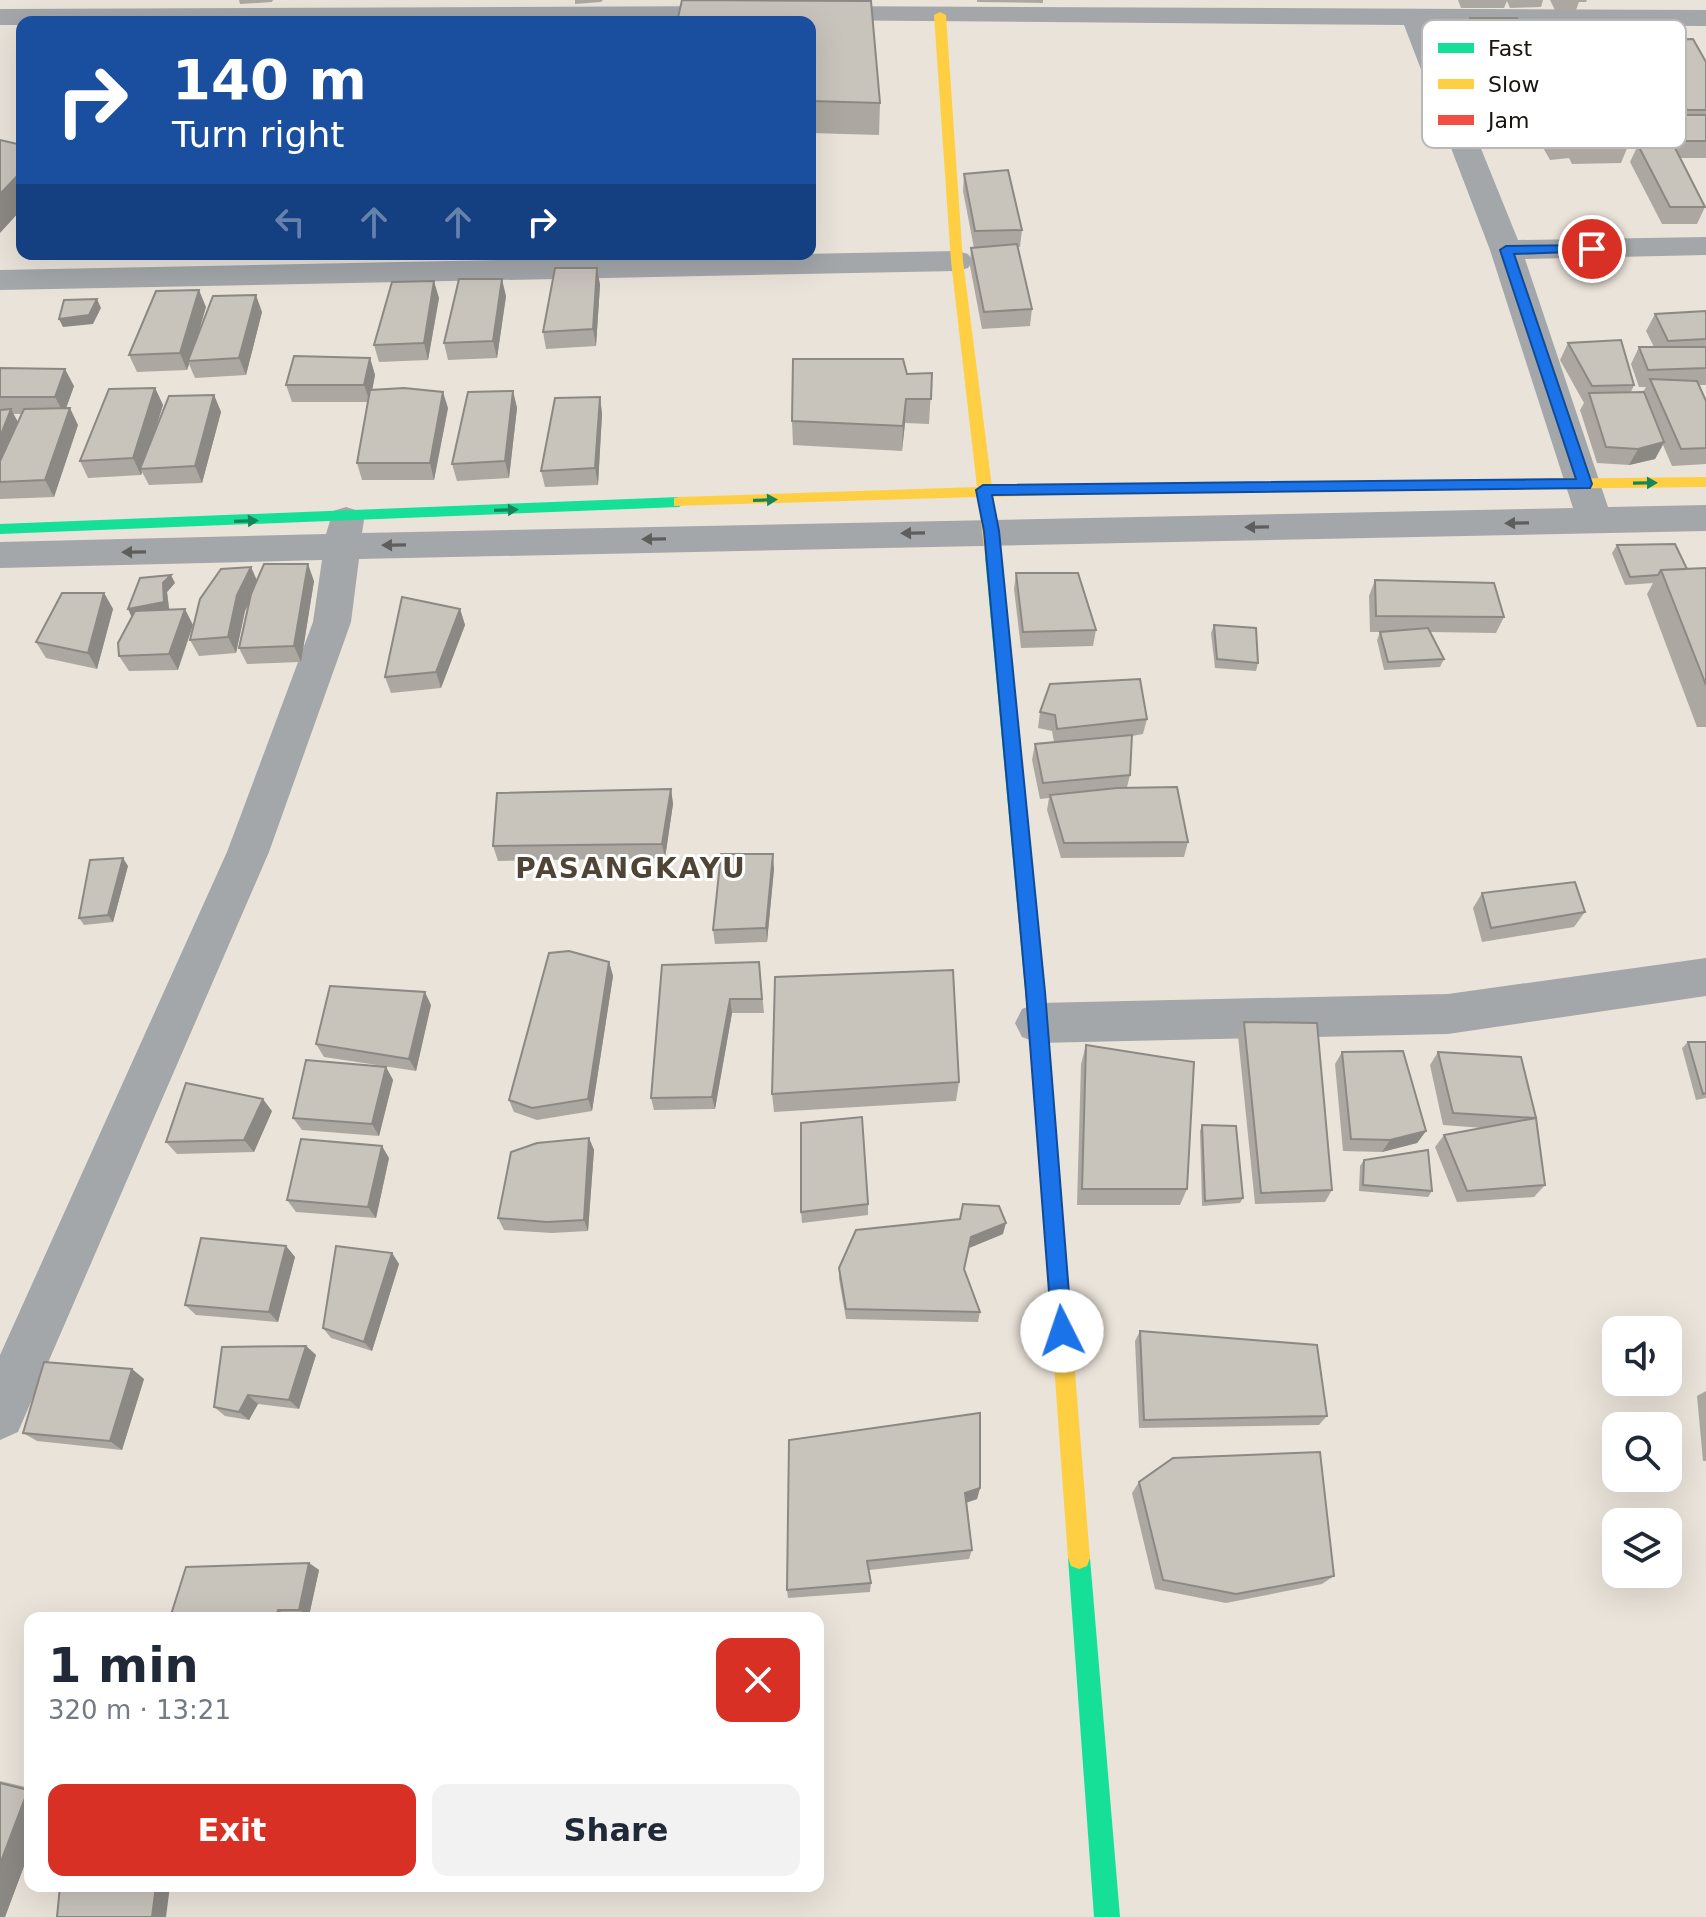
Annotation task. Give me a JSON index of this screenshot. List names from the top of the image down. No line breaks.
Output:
{"districts":["PASANGKAYU"],"legend":["Fast","Slow","Jam"],"page":{"turn":["140 m","Turn right"],"heading":["1 min","320 m · 13:21"],"buttons":["Exit","Share"]}}
